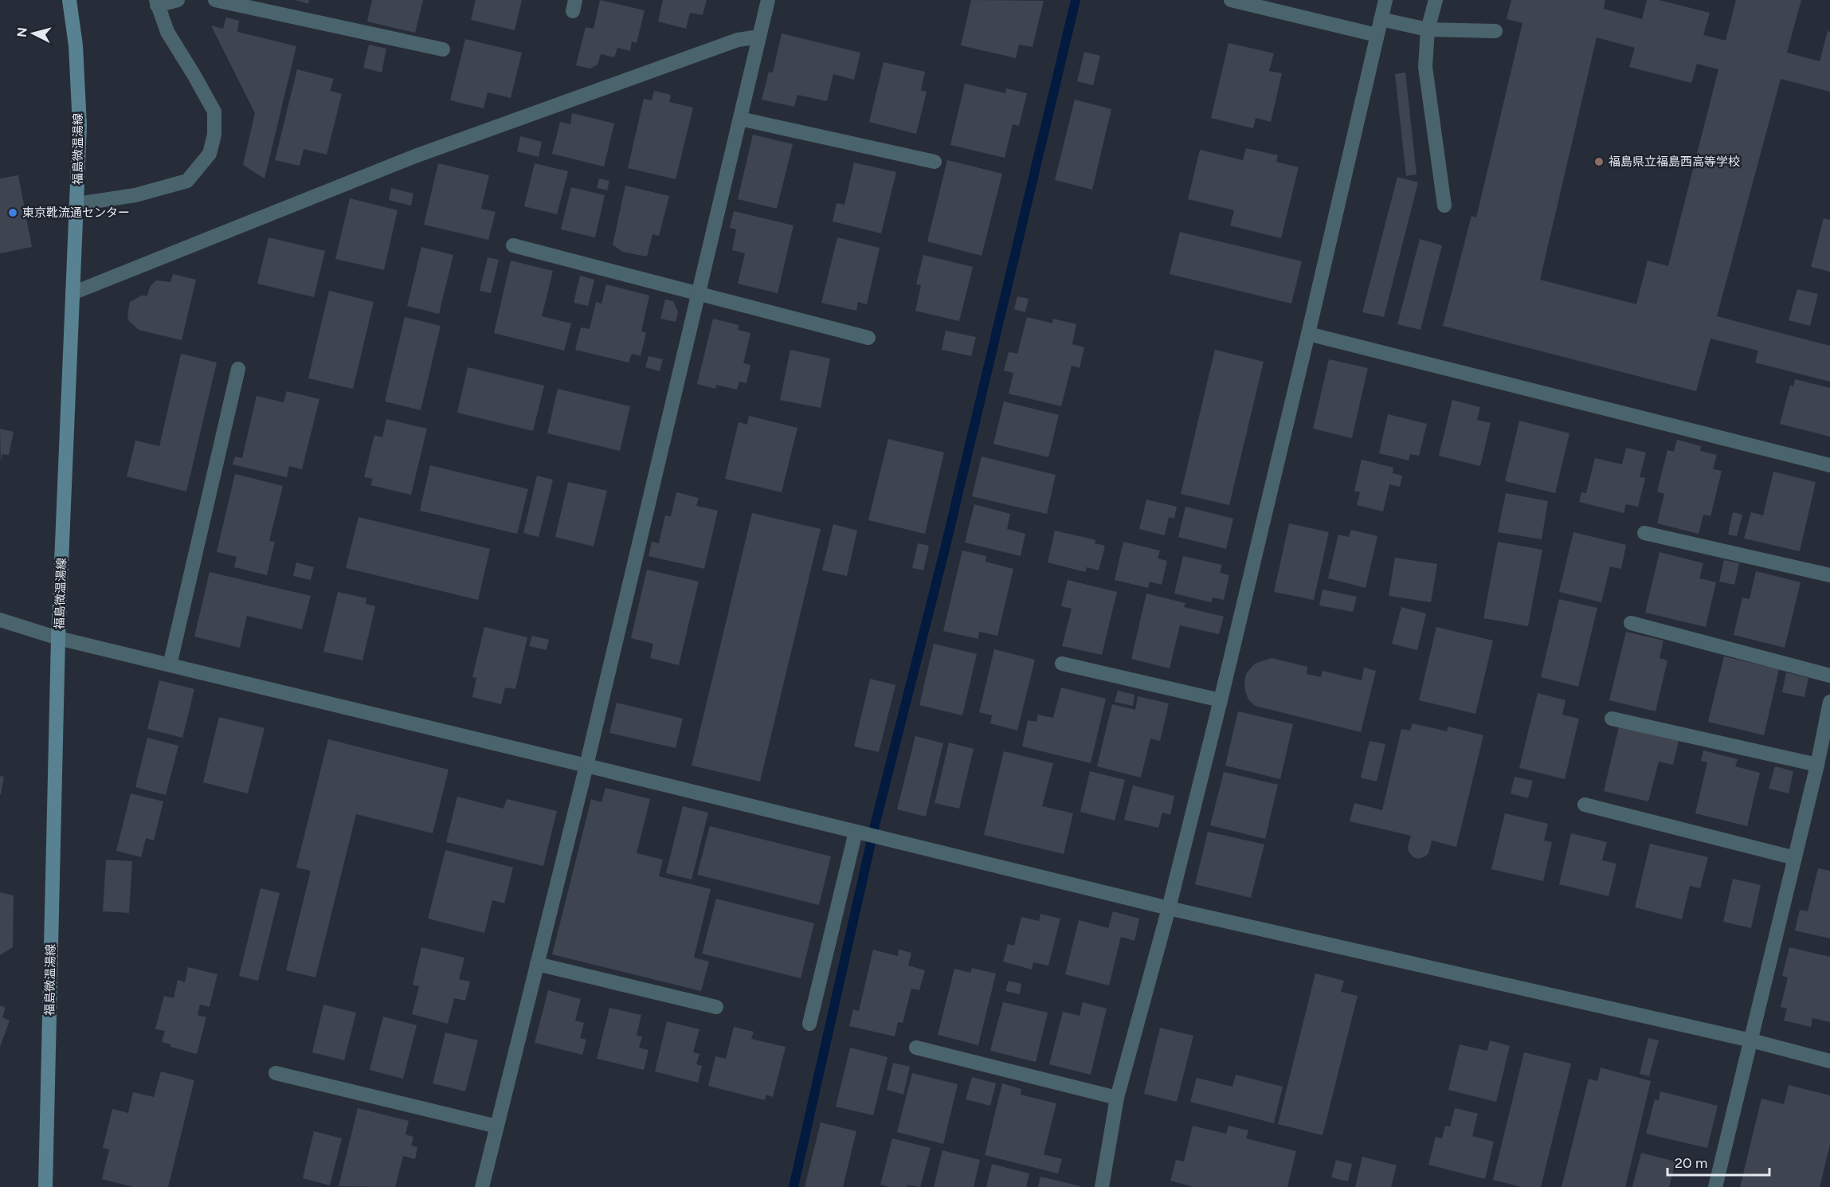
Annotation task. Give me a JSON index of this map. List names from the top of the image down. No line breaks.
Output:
{"streets":{"main road":["福島微温湯線"]},"places":["福島県立福島西高等学校","東京靴流通センター"],"scale_bar":"20 m","north":"left"}
